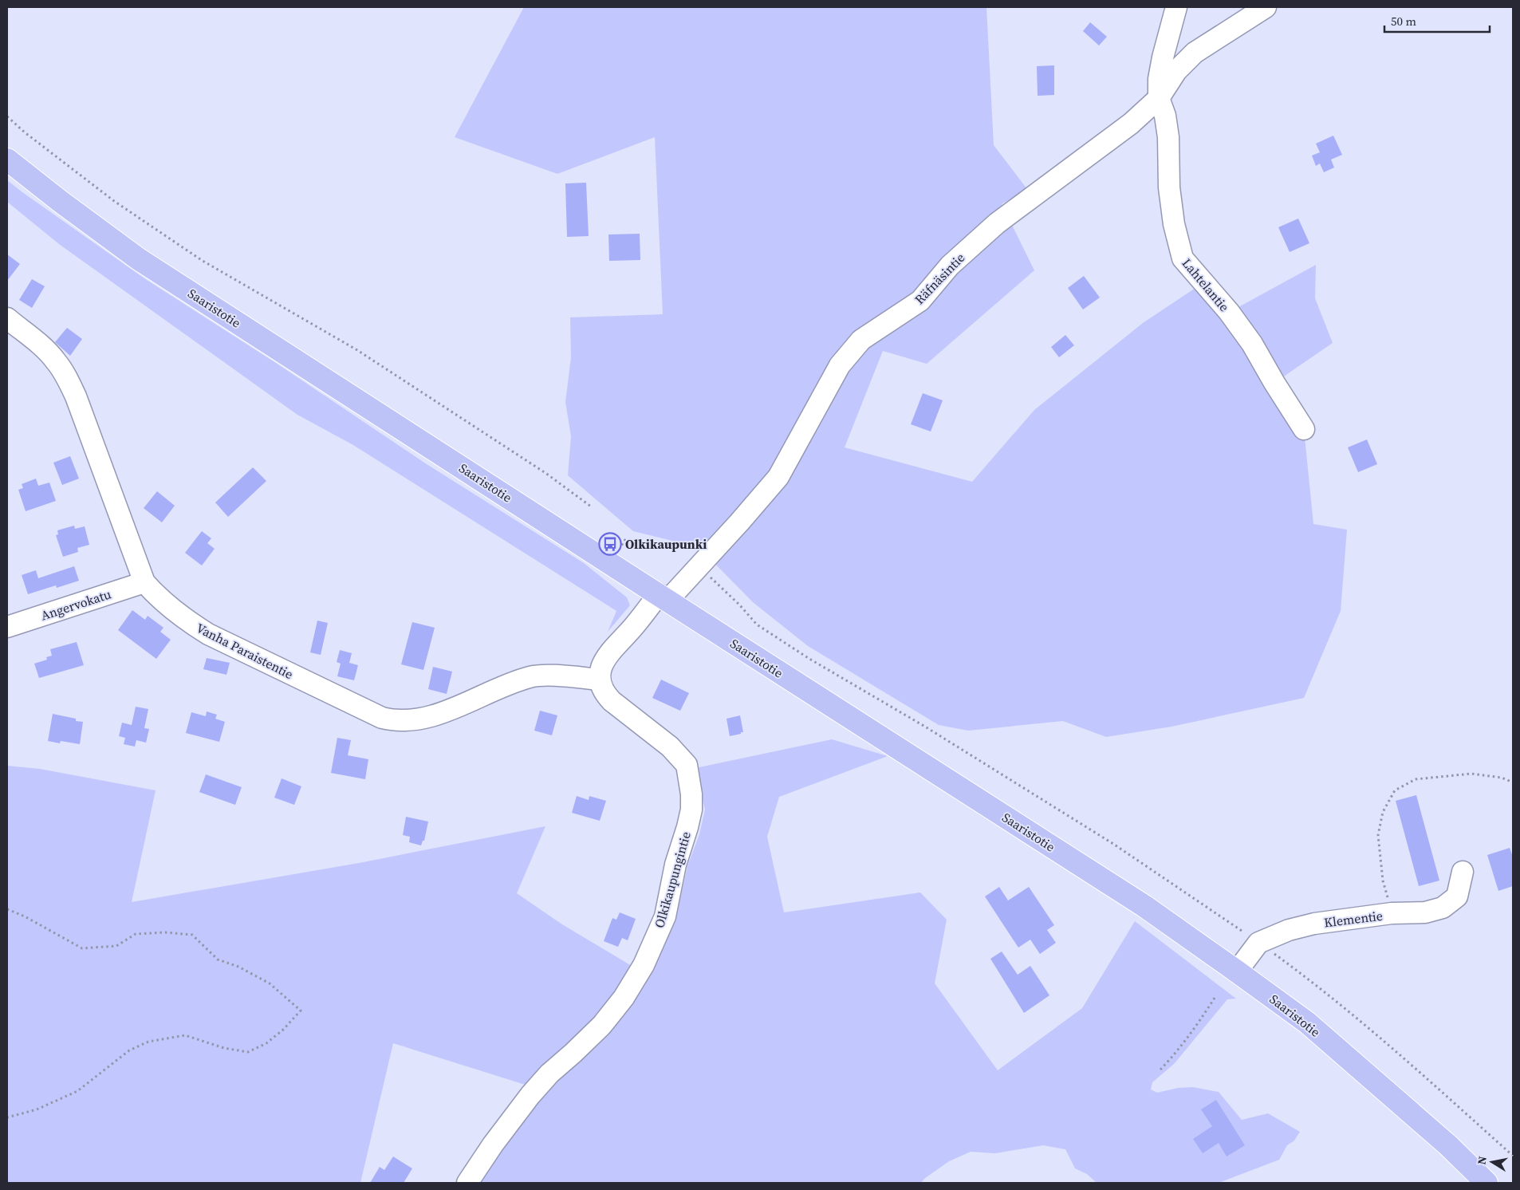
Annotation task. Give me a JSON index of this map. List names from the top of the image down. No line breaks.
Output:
{"streets":{"main road":["Saaristotie"],"street":["Räfnäsintie","Lahtelantie","Angervokatu","Vanha Paraistentie","Olkikaupungintie","Klementie"]},"crossings":[["Räfnäsintie","Lahtelantie"],["Räfnäsintie","Saaristotie"],["Angervokatu","Vanha Paraistentie"],["Vanha Paraistentie","Olkikaupungintie"]],"places":{"bus stop":["Olkikaupunki"]},"scale_bar":"50 m","north":"left"}
